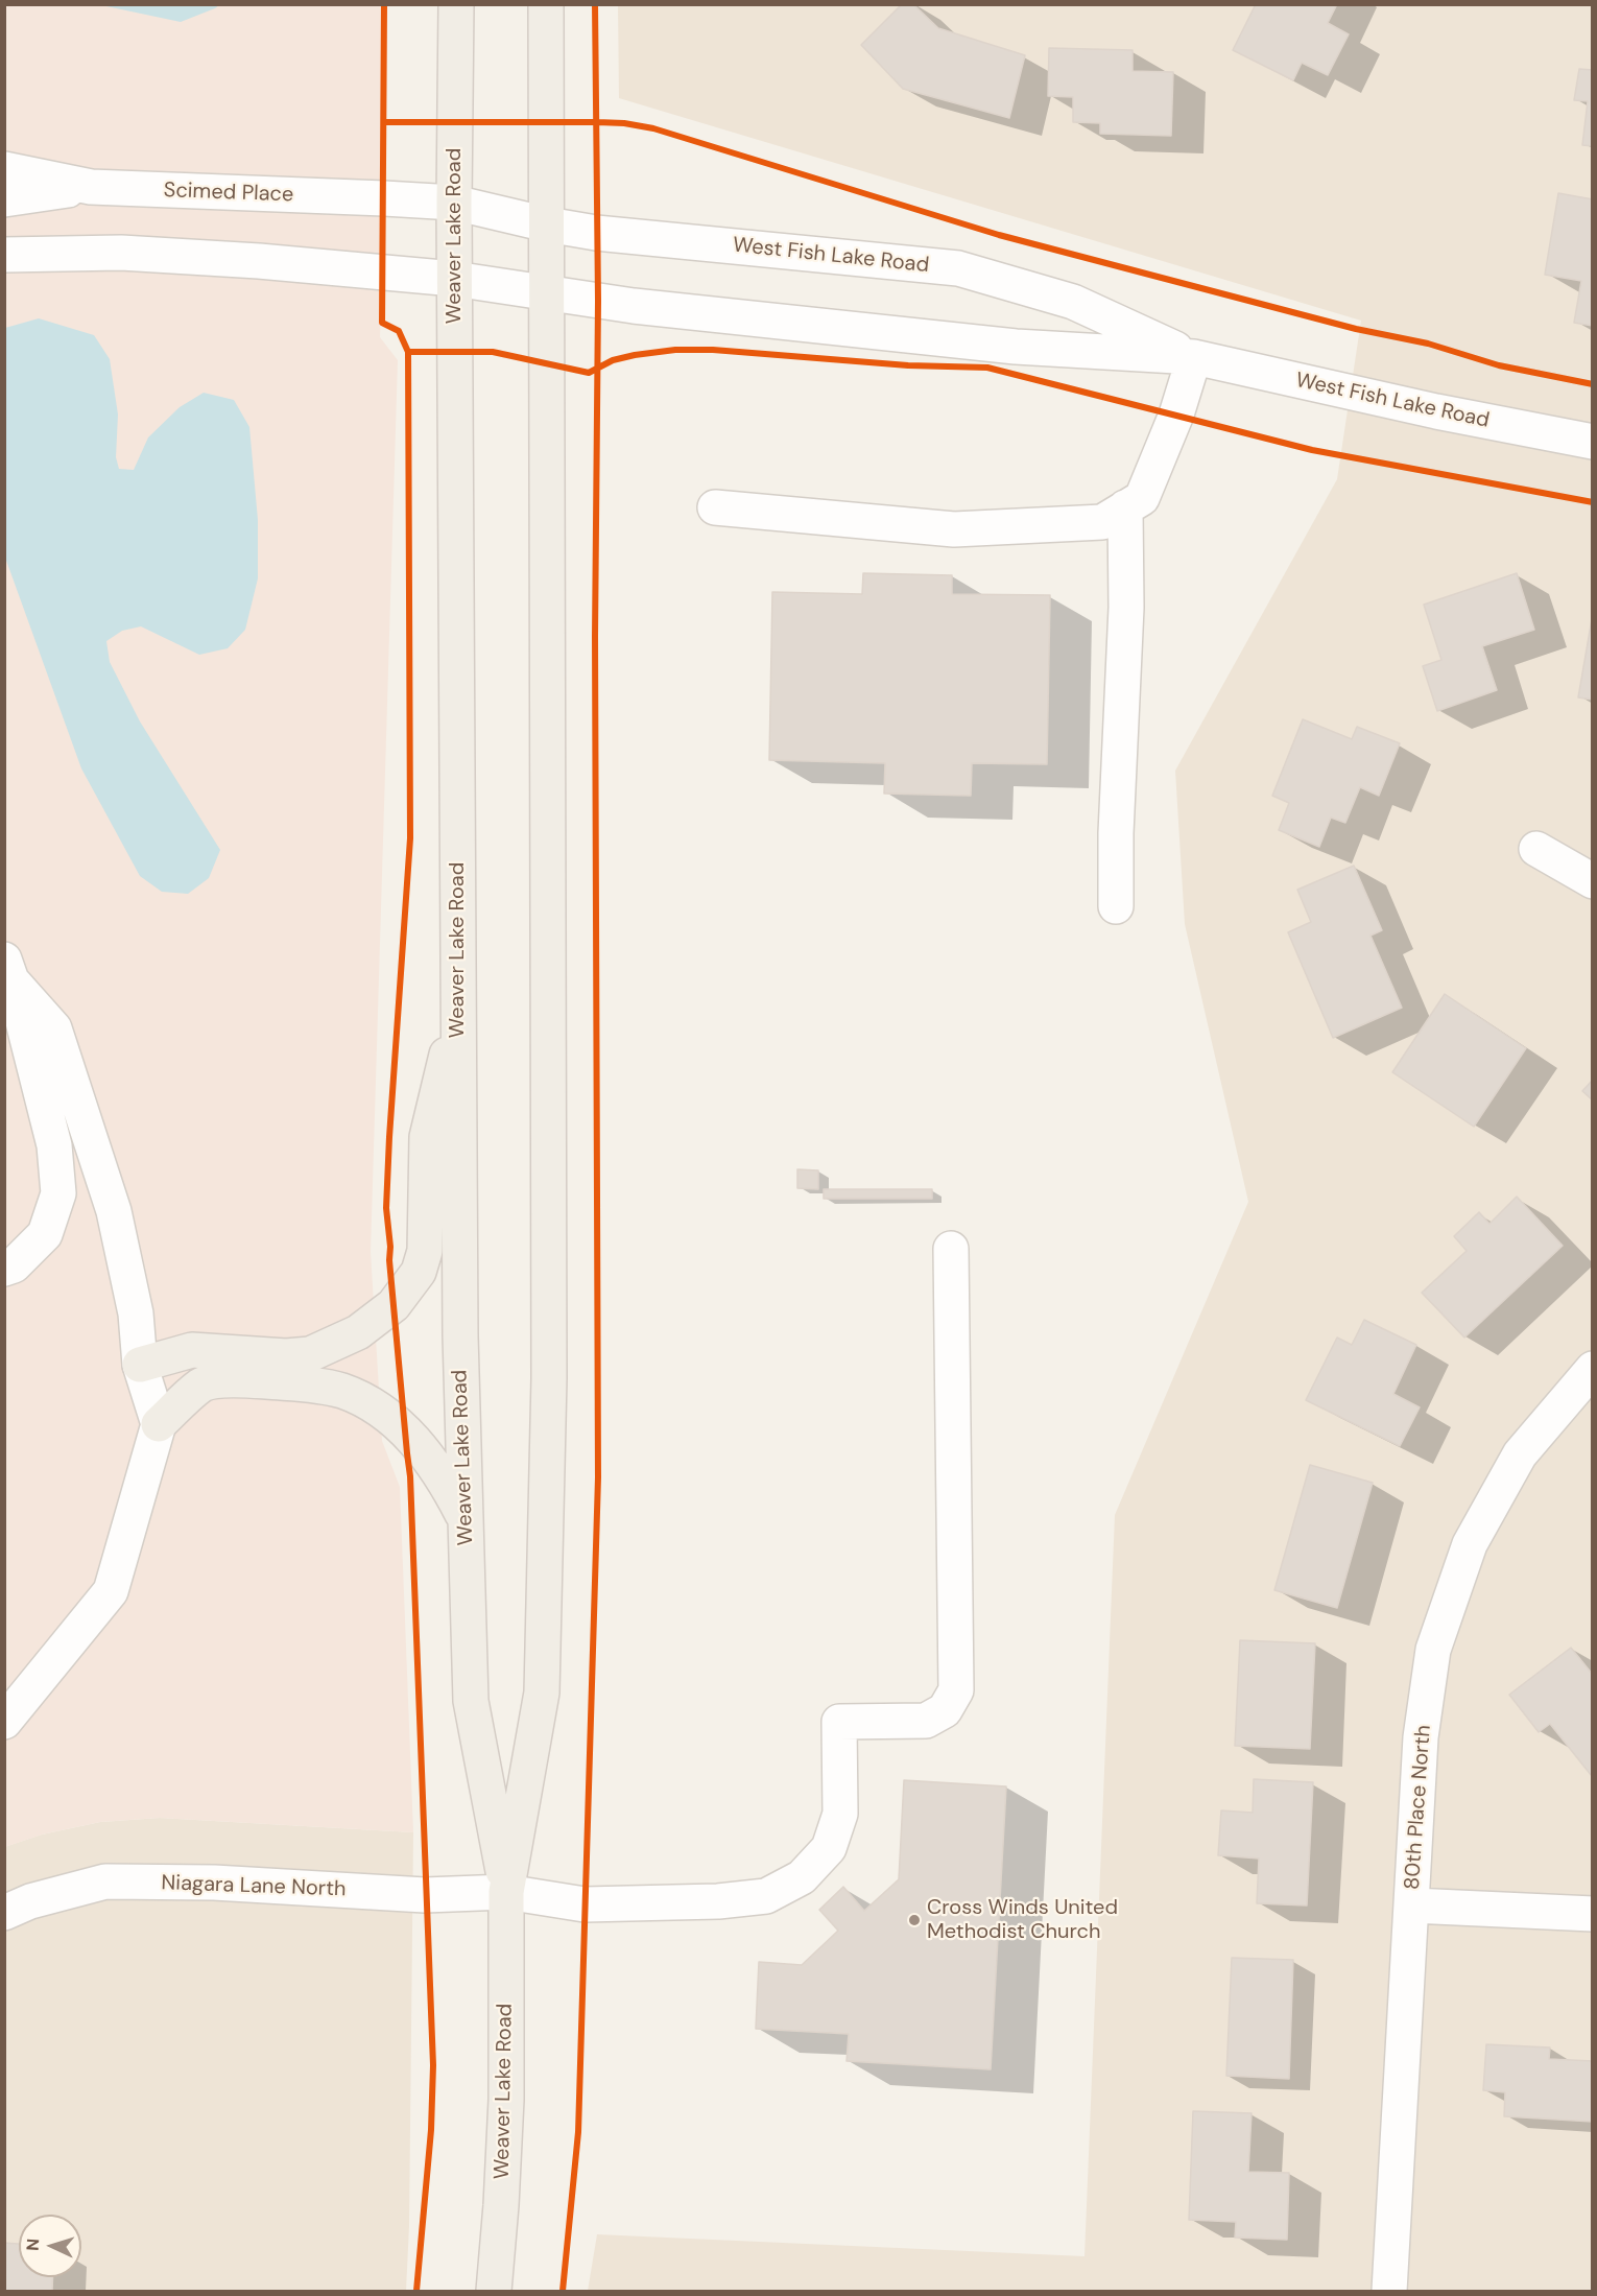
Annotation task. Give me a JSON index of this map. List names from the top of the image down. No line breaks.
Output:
{"streets":{"main road":["Weaver Lake Road"],"street":["Scimed Place","West Fish Lake Road","80th Place North","Niagara Lane North"]},"crossings":[["Scimed Place","Weaver Lake Road"],["Scimed Place","West Fish Lake Road"],["Weaver Lake Road","West Fish Lake Road"],["Weaver Lake Road","Niagara Lane North"]],"places":["Cross Winds United Methodist Church"],"north":"left"}
